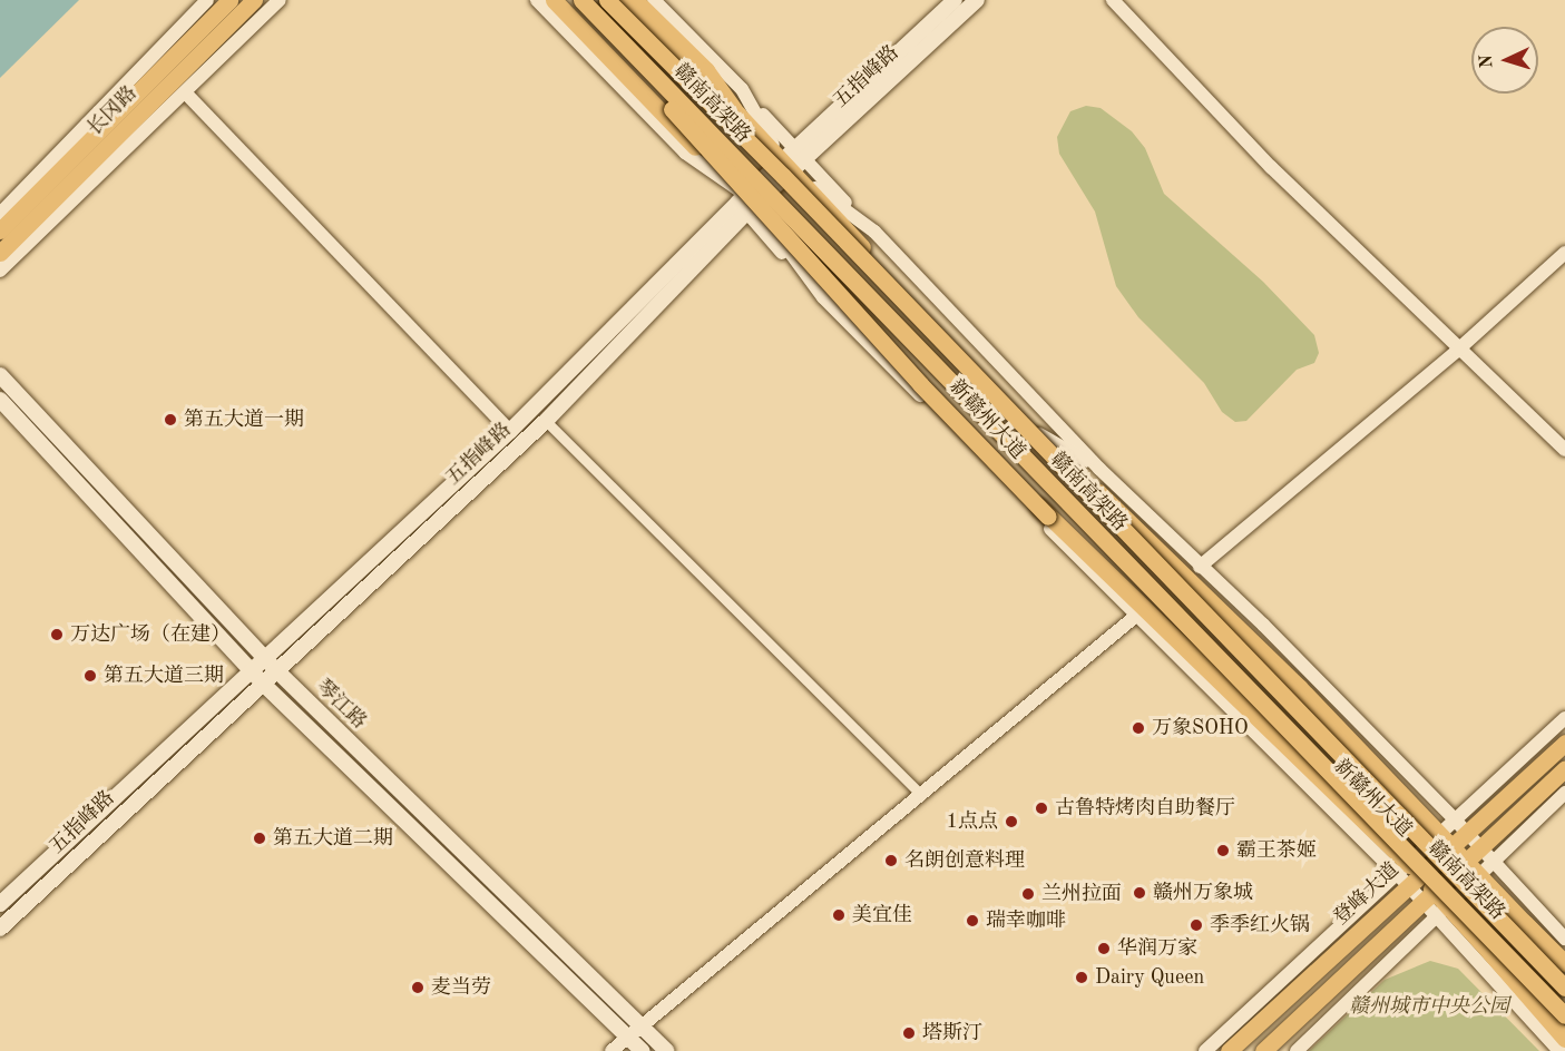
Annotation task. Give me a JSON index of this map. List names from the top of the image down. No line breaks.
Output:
{"streets":{"main road":["五指峰路","赣南高架路","长冈路","新赣州大道","琴江路","登峰大道"]},"crossings":[["五指峰路","新赣州大道"],["五指峰路","琴江路"],["新赣州大道","登峰大道"]],"parks":["赣州城市中央公园"],"places":["第五大道一期","万达广场（在建）","第五大道三期","万象SOHO","古鲁特烤肉自助餐厅","1点点","第五大道二期","霸王茶姬","名朗创意料理","赣州万象城","兰州拉面","美宜佳","瑞幸咖啡","季季红火锅","华润万家","Dairy Queen","麦当劳","塔斯汀"],"north":"left"}
